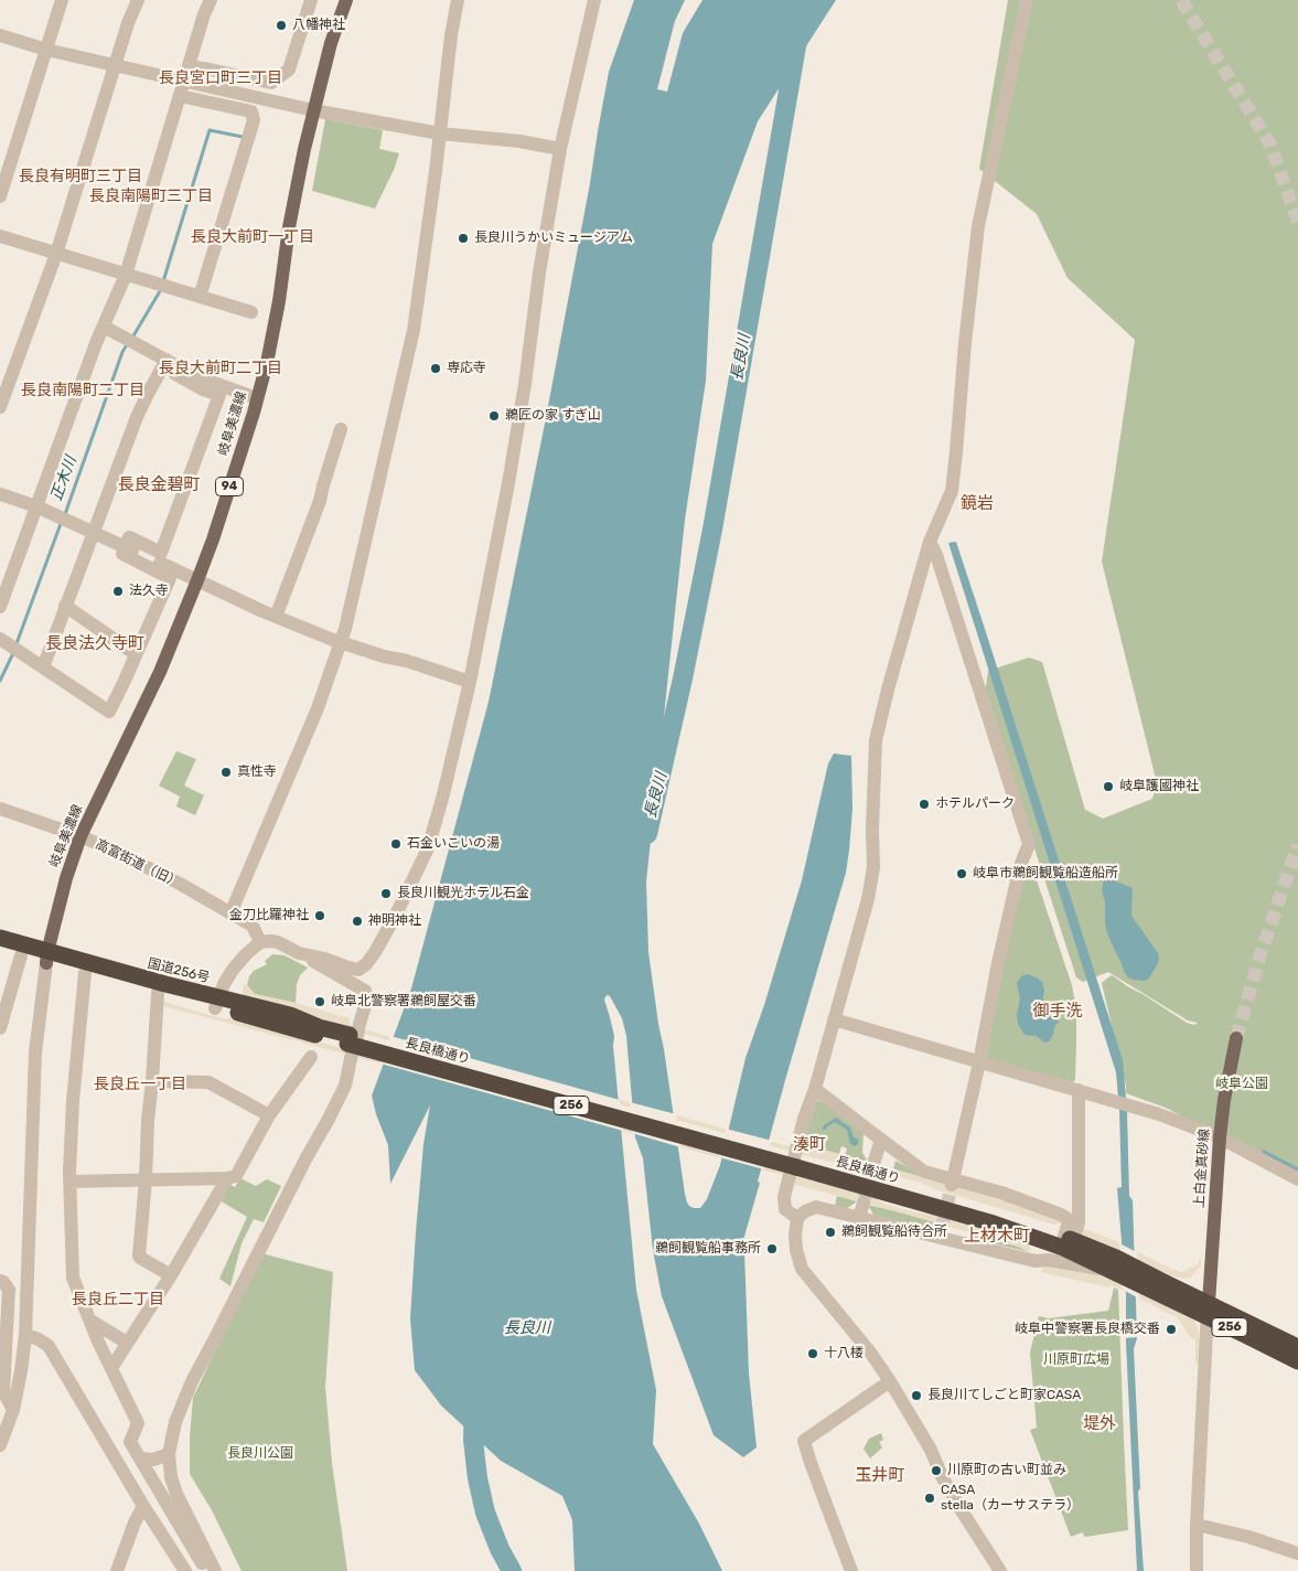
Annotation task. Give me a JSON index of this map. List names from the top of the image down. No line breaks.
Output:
{"streets":{"highway":["国道256号","長良橋通り","256"],"main road":["岐阜美濃線","94","上白金真砂線"],"street":["高富街道（旧）"]},"crossings":[["岐阜美濃線","高富街道（旧）"],["岐阜美濃線","国道256号"],["国道256号","長良橋通り"],["長良橋通り","上白金真砂線"]],"districts":["長良宮口町三丁目","長良有明町三丁目","長良南陽町三丁目","長良大前町一丁目","長良大前町二丁目","長良南陽町二丁目","長良金碧町","鏡岩","長良法久寺町","御手洗","長良丘一丁目","湊町","上材木町","長良丘二丁目","堤外","玉井町"],"water":["長良川","正木川"],"parks":["岐阜公園","川原町広場","長良川公園"],"places":["八幡神社","長良川うかいミュージアム","専応寺","鵜匠の家 すぎ山","法久寺","真性寺","岐阜護國神社","ホテルパーク","石金いこいの湯","岐阜市鵜飼観覧船造船所","長良川観光ホテル石金","金刀比羅神社","神明神社","岐阜北警察署鵜飼屋交番","鵜飼観覧船待合所","鵜飼観覧船事務所","岐阜中警察署長良橋交番","十八楼","長良川てしごと町家CASA","川原町の古い町並み","CASA stella（カーサステラ）"]}
